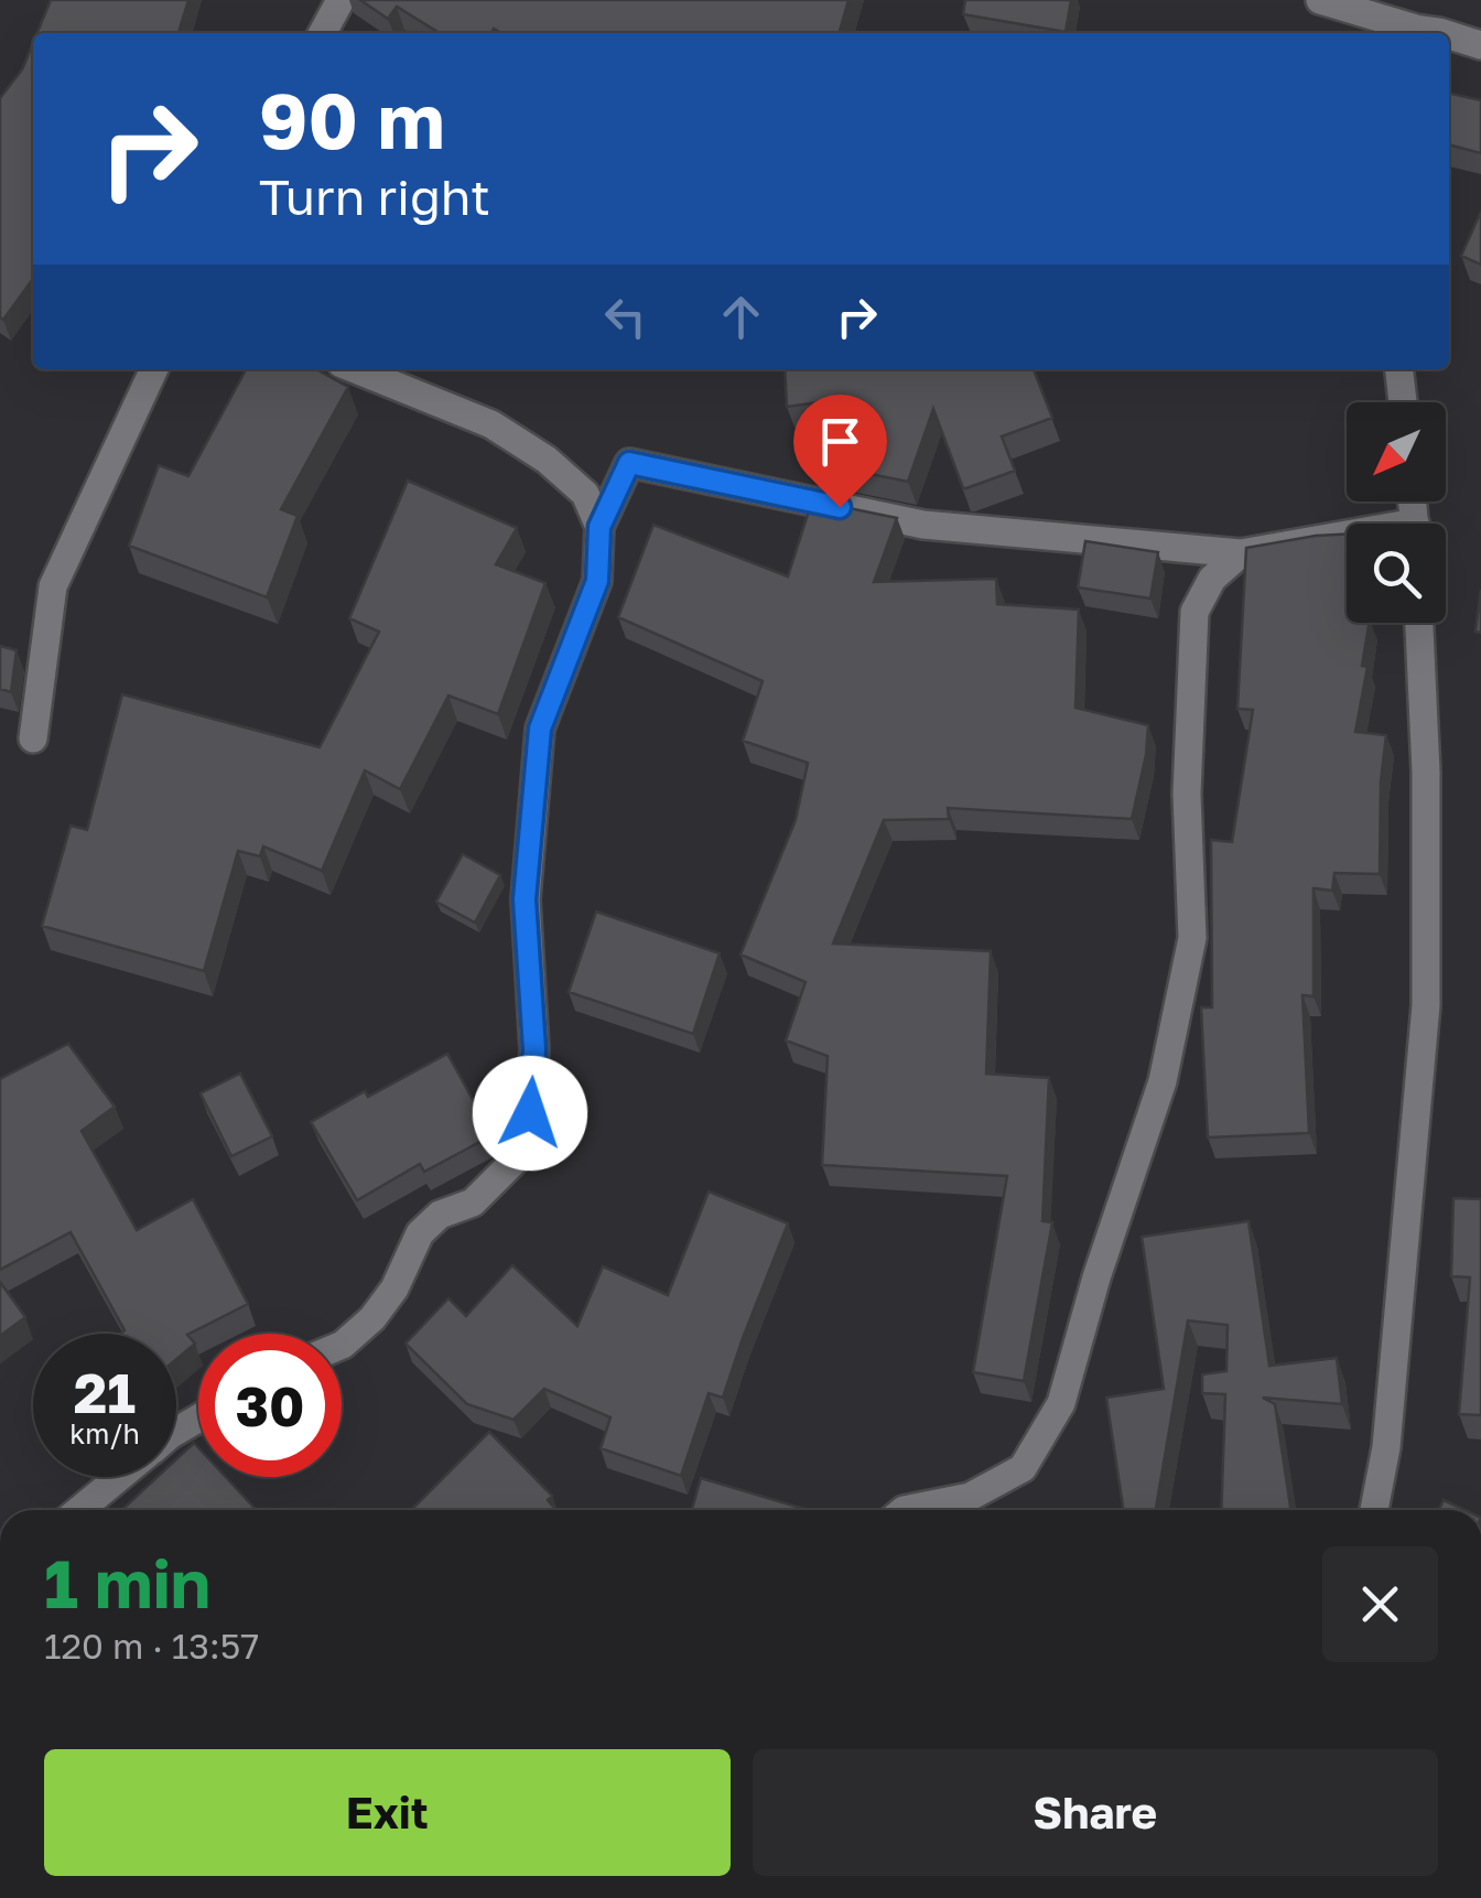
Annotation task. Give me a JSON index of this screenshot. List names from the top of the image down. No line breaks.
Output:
{"north":"bottom left","page":{"turn":["90 m","Turn right"],"speed":"21 km/h","limit":"30","heading":["1 min","120 m · 13:57"],"buttons":["Exit","Share"]}}
